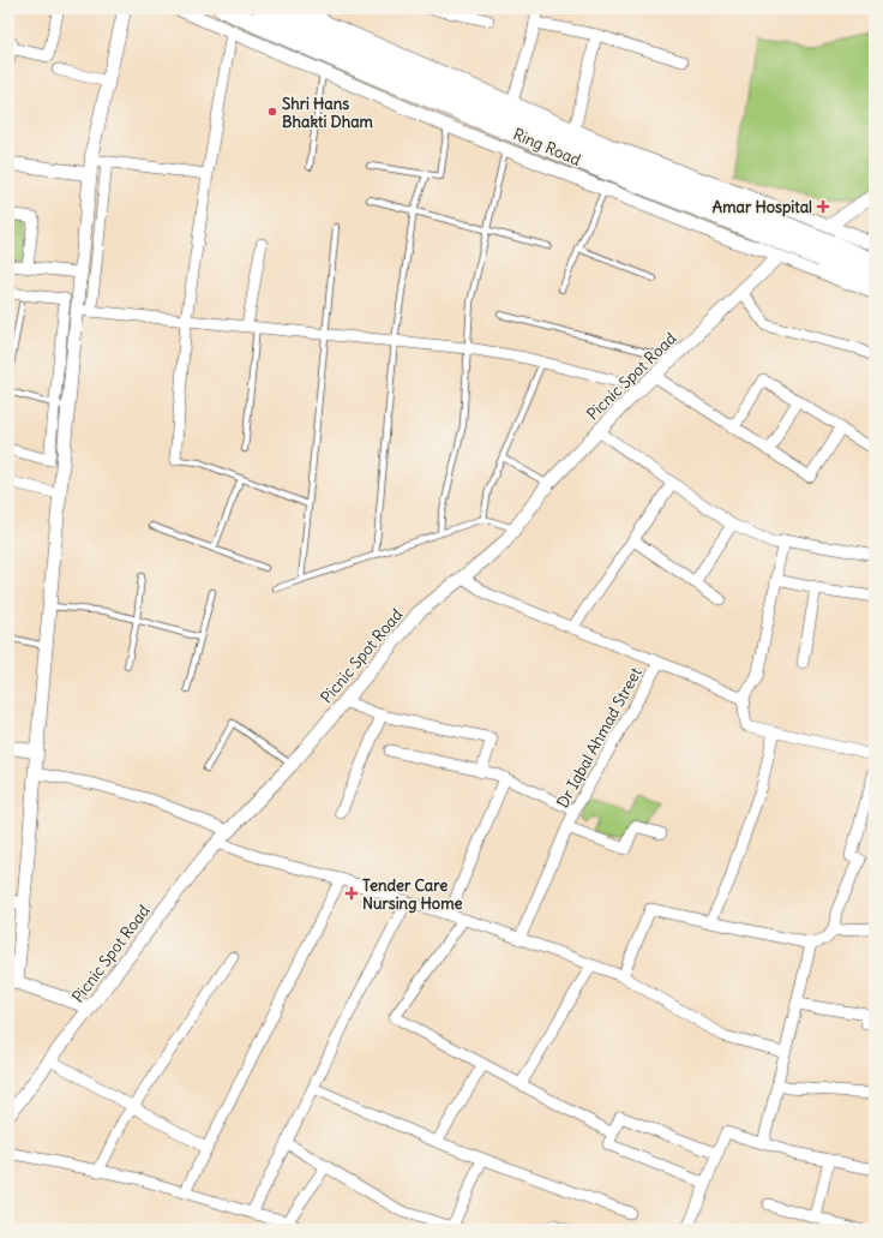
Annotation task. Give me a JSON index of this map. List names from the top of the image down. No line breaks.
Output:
{"streets":{"highway":["Ring Road"],"street":["Picnic Spot Road","Dr Iqbal Ahmad Street"]},"places":{"other":["Shri Hans Bhakti Dham"],"health":["Amar Hospital","Tender Care Nursing Home"]}}
